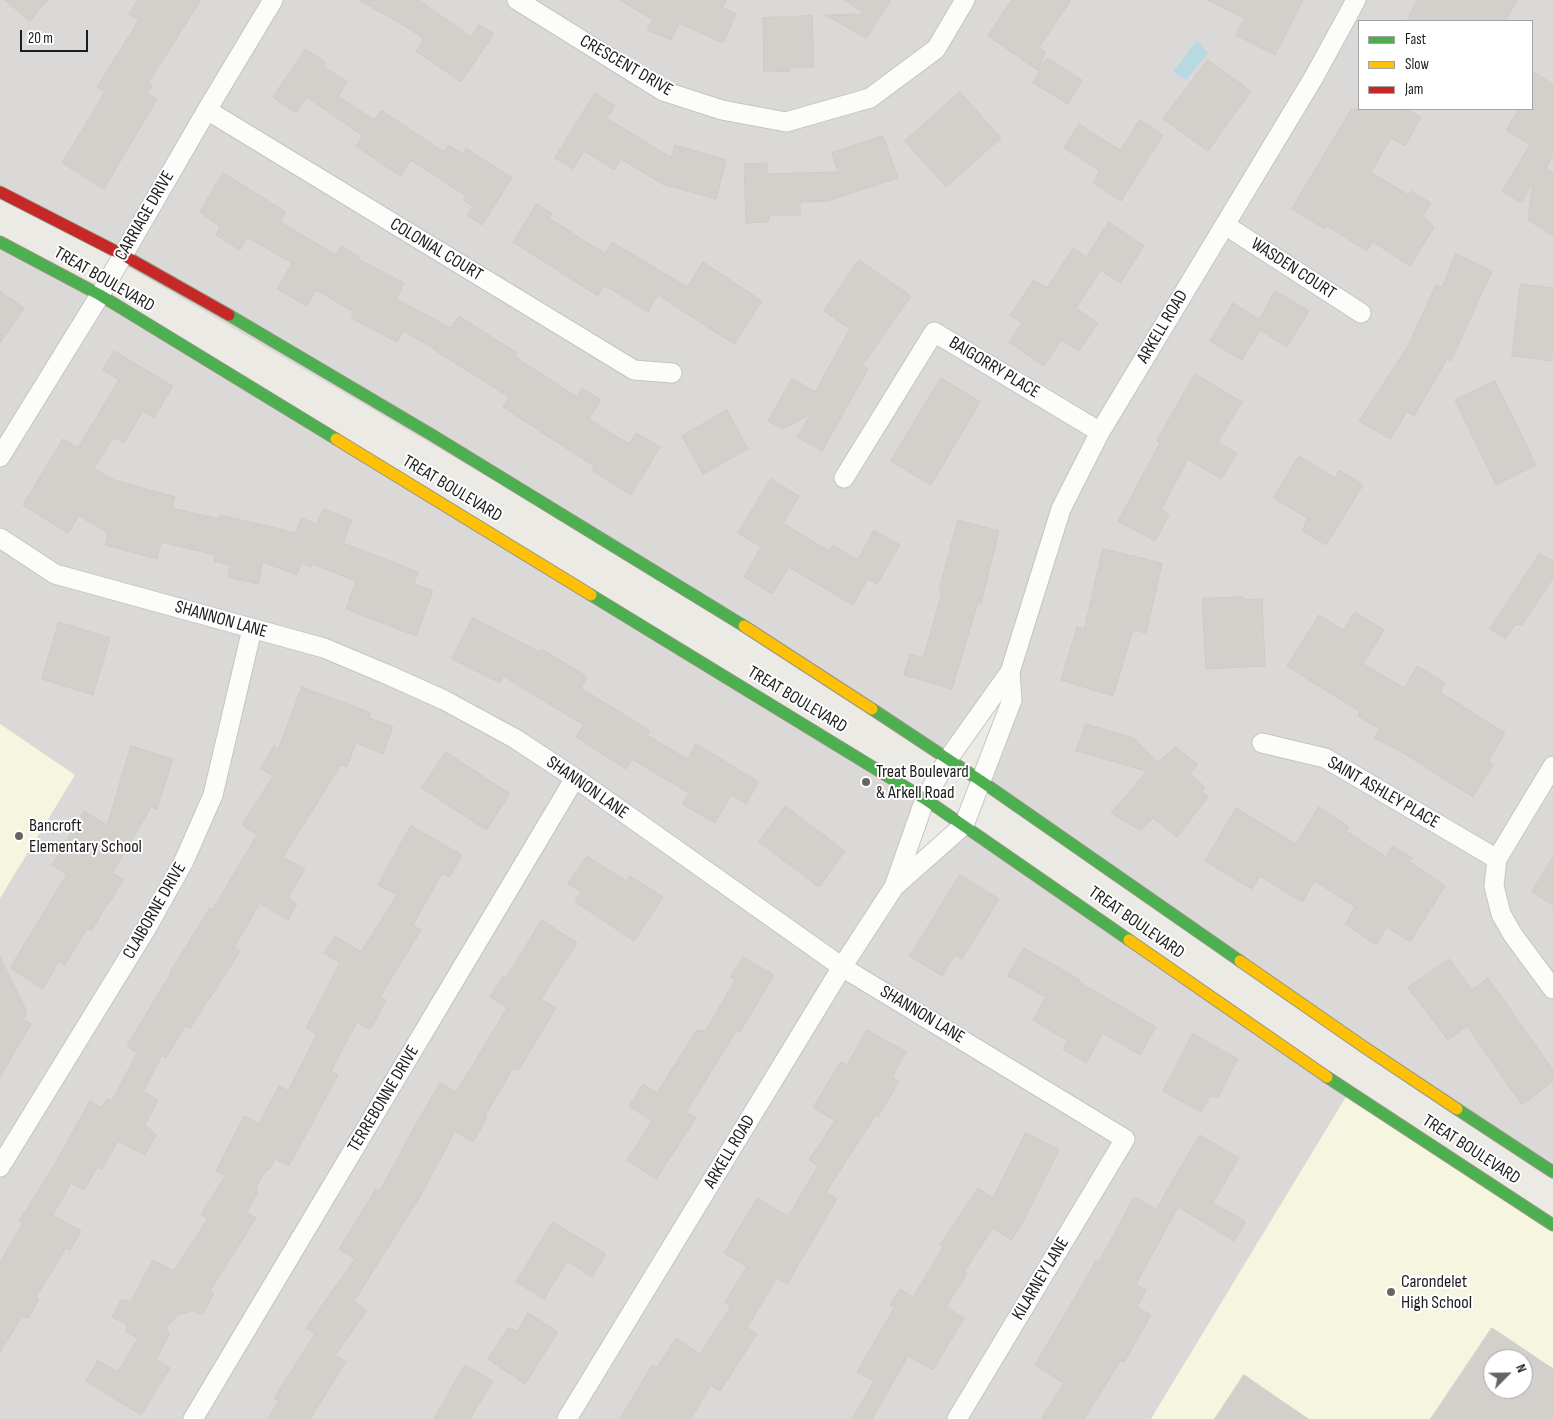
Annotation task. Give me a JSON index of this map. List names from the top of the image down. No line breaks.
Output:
{"streets":{"main road":["TREAT BOULEVARD"],"street":["CRESCENT DRIVE","CARRIAGE DRIVE","COLONIAL COURT","WASDEN COURT","ARKELL ROAD","BAIGORRY PLACE","SHANNON LANE","SAINT ASHLEY PLACE","CLAIBORNE DRIVE","TERREBONNE DRIVE","KILARNEY LANE"]},"crossings":[["CARRIAGE DRIVE","COLONIAL COURT"],["CARRIAGE DRIVE","TREAT BOULEVARD"],["WASDEN COURT","ARKELL ROAD"],["TREAT BOULEVARD","ARKELL ROAD"],["ARKELL ROAD","BAIGORRY PLACE"],["ARKELL ROAD","SHANNON LANE"],["SHANNON LANE","CLAIBORNE DRIVE"],["SHANNON LANE","TERREBONNE DRIVE"],["SHANNON LANE","KILARNEY LANE"]],"places":["Treat Boulevard & Arkell Road","Bancroft Elementary School","Carondelet High School"],"legend":["Fast","Slow","Jam"],"scale_bar":"20 m","north":"top right"}
